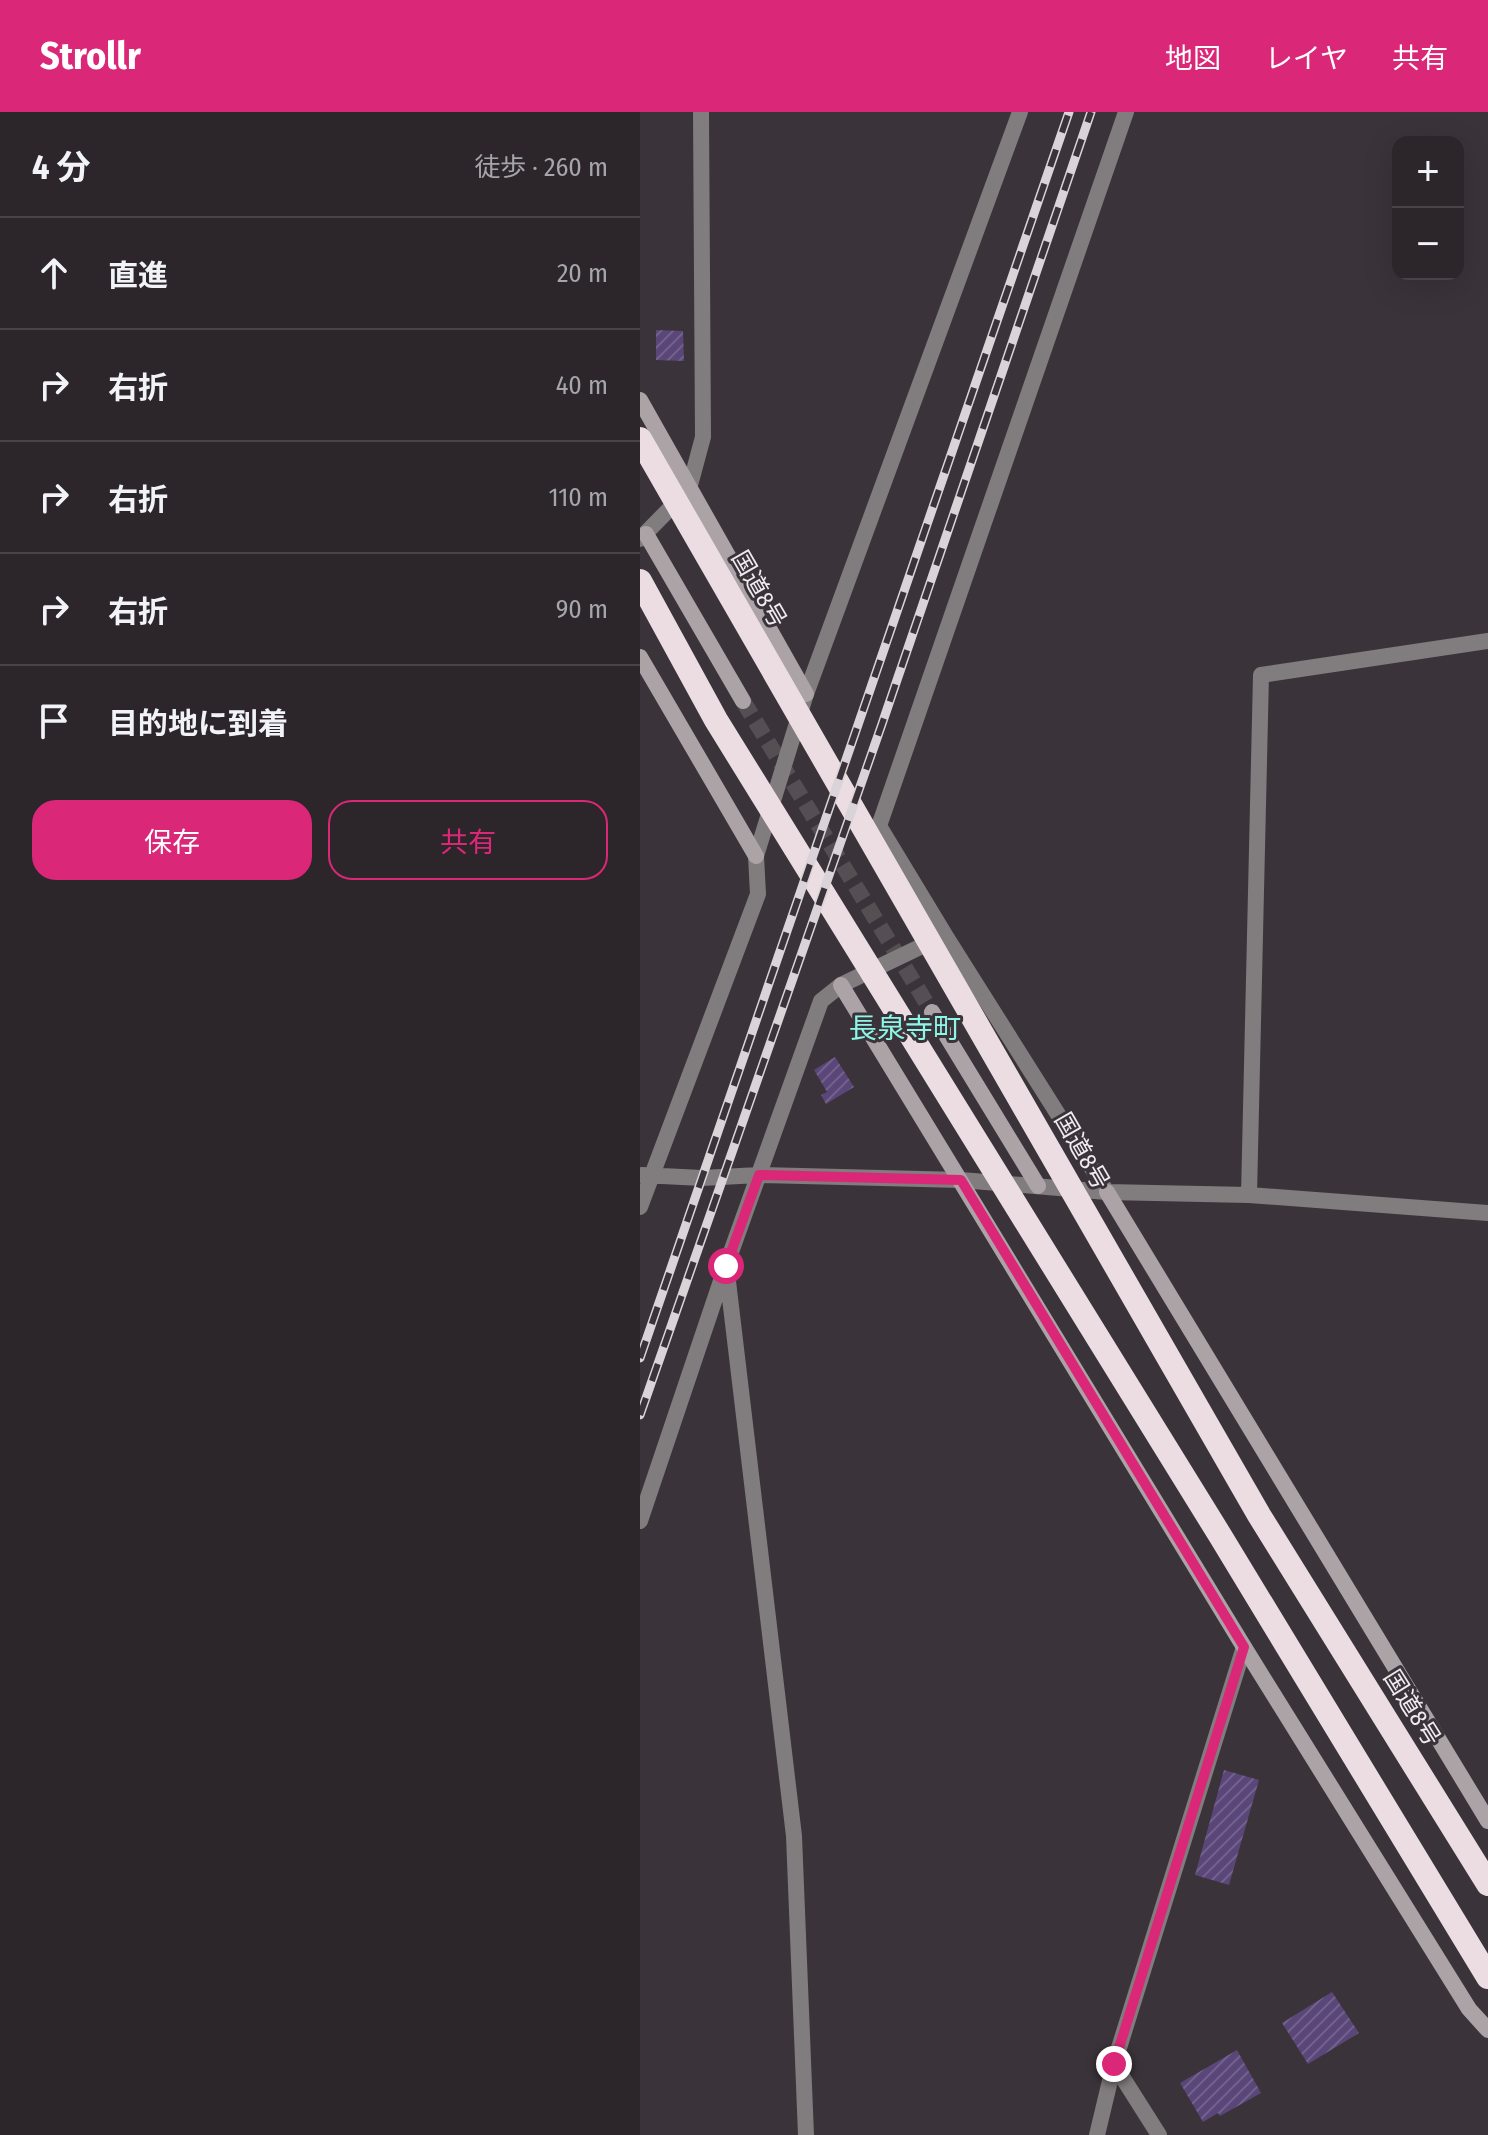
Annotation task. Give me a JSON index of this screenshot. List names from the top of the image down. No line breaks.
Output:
{"streets":{"highway":["国道8号"]},"districts":["長泉寺町"],"page":{"header":"Strollr","nav":["地図","レイヤ","共有"],"heading":["4 分","徒歩 · 260 m"],"map_buttons":["+","−"],"list":[["直進","20 m"],["右折","40 m"],["右折","110 m"],["右折","90 m"],"目的地に到着"],"buttons":["保存","共有"]}}
